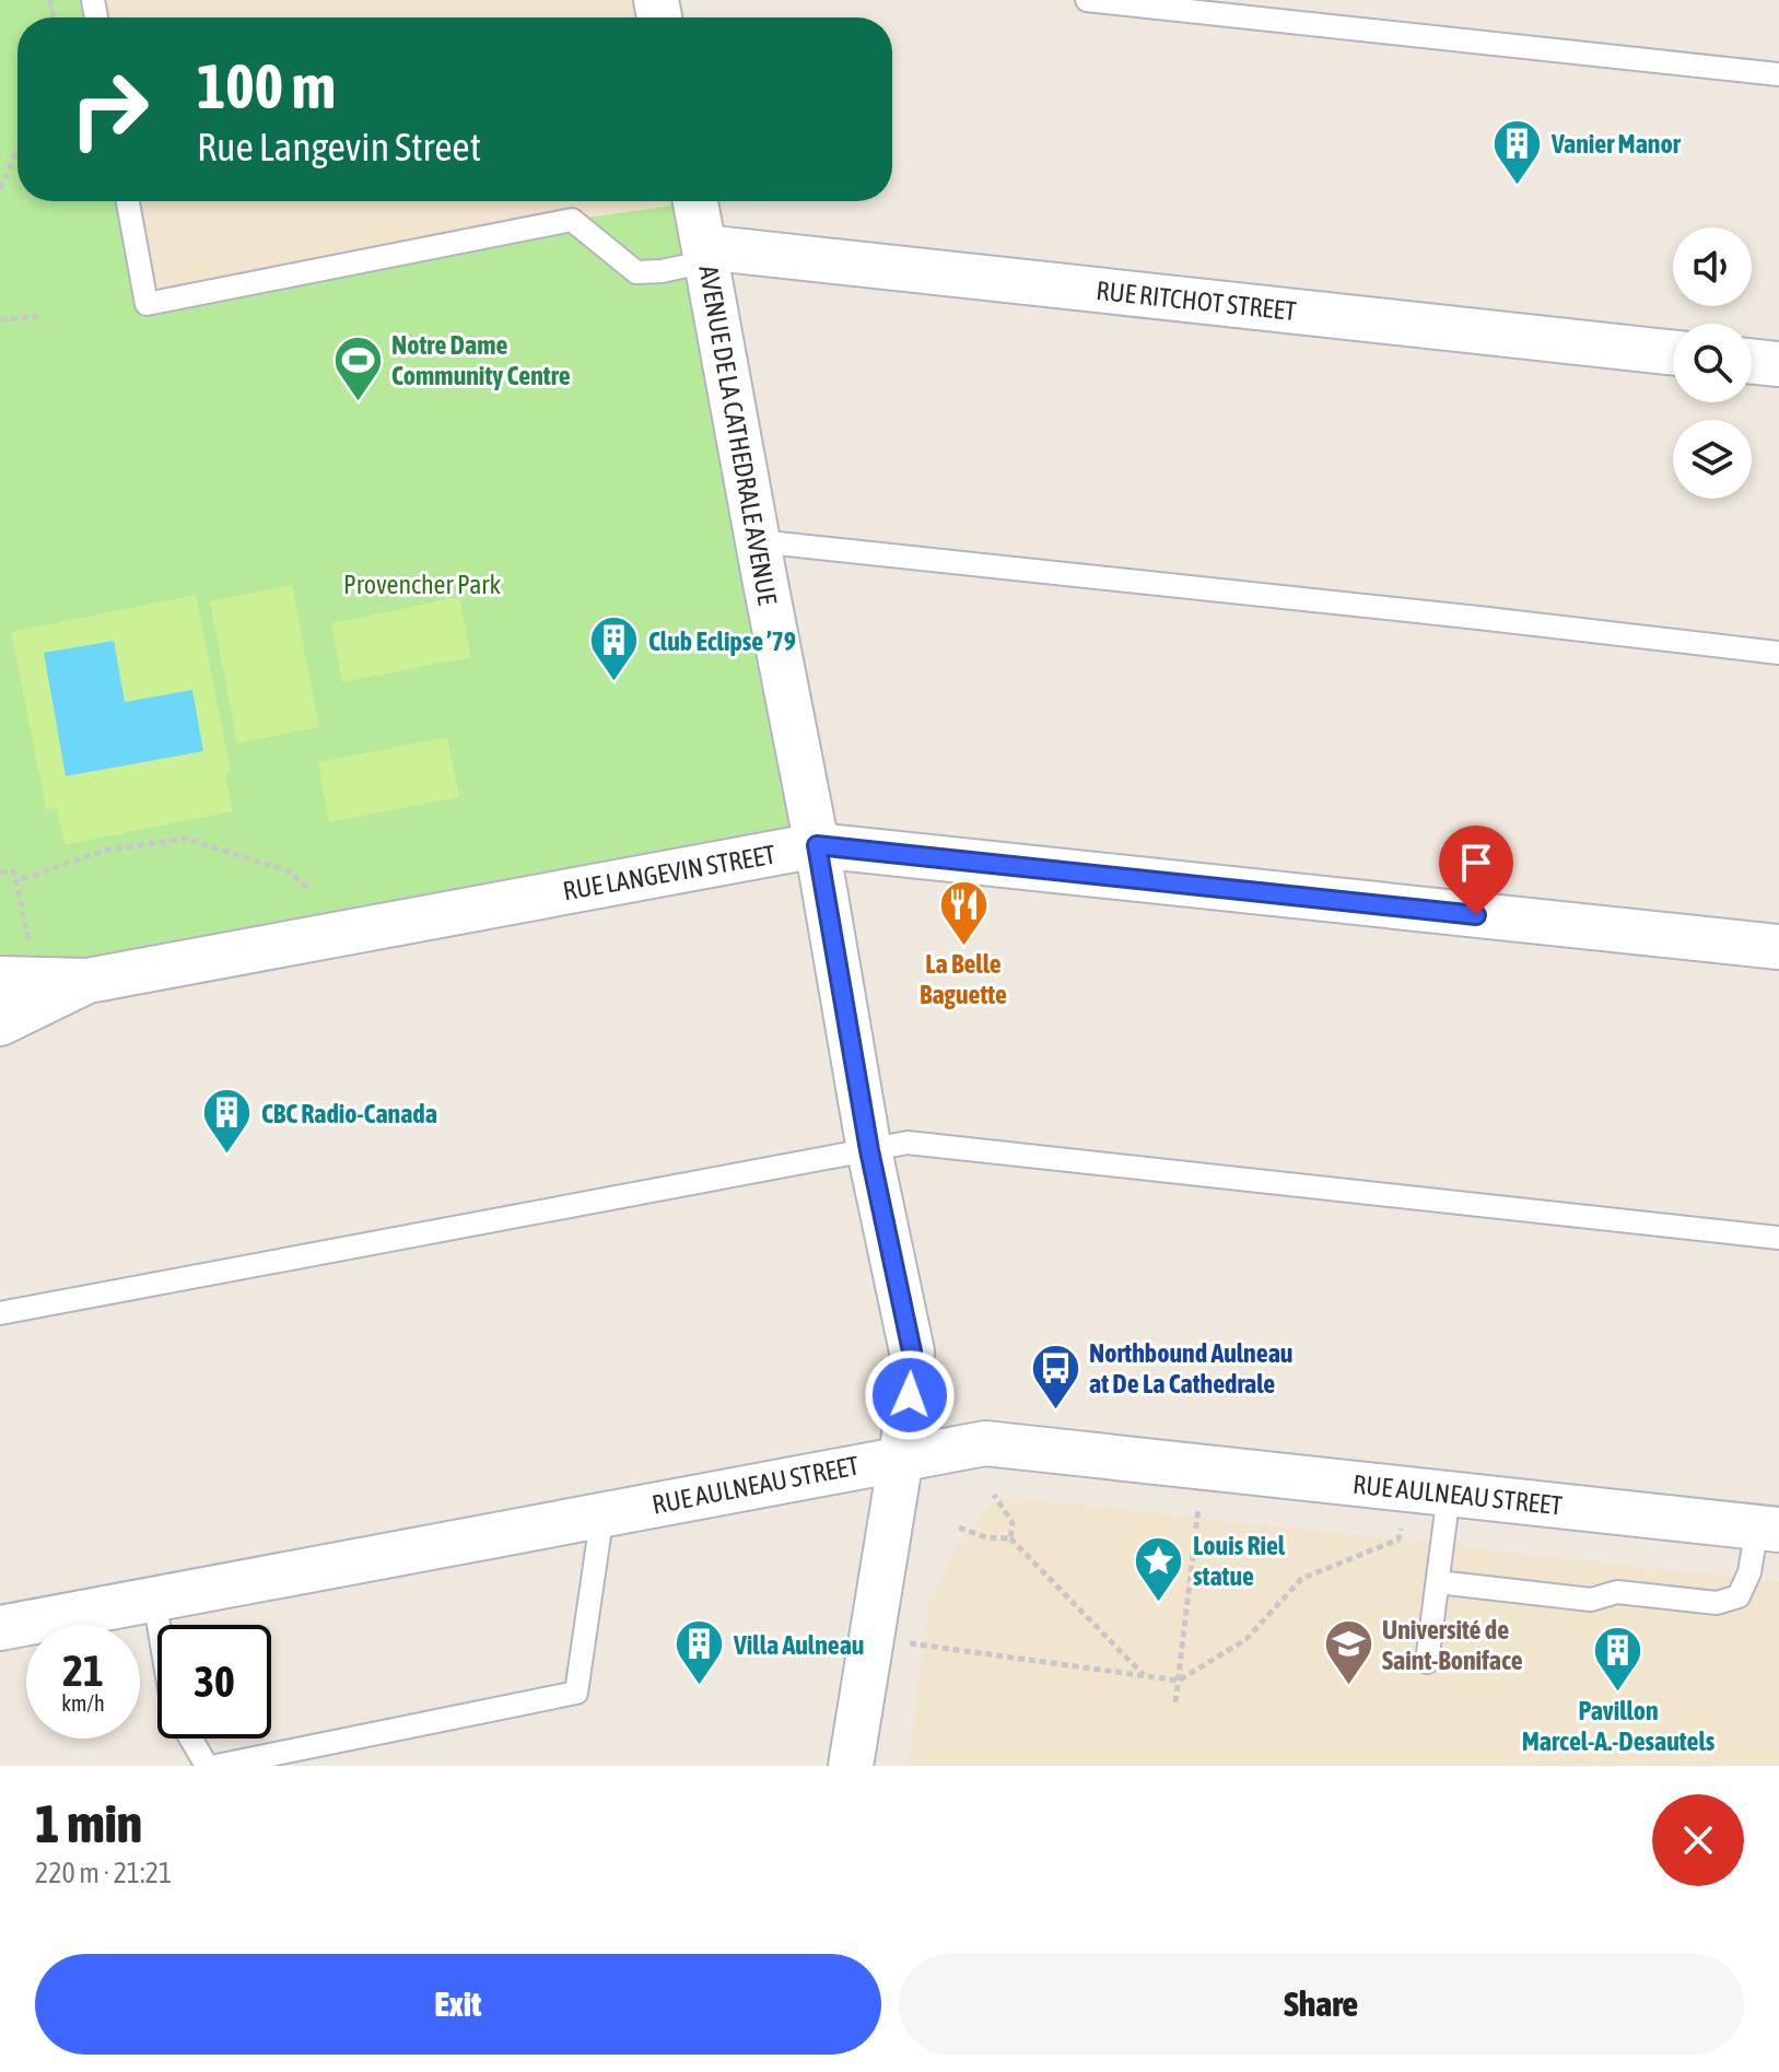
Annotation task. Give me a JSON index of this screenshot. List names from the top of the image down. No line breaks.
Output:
{"streets":{"street":["RUE RITCHOT STREET","AVENUE DE LA CATHEDRALE AVENUE","RUE LANGEVIN STREET","RUE AULNEAU STREET"]},"crossings":[["RUE RITCHOT STREET","AVENUE DE LA CATHEDRALE AVENUE"],["AVENUE DE LA CATHEDRALE AVENUE","RUE LANGEVIN STREET"],["AVENUE DE LA CATHEDRALE AVENUE","RUE AULNEAU STREET"]],"parks":["Provencher Park"],"places":{"building":["Vanier Manor","Club Eclipse ’79","CBC Radio-Canada","Villa Aulneau","Pavillon Marcel-A.-Desautels"],"sports":["Notre Dame Community Centre"],"restaurant":["La Belle Baguette"],"bus stop":["Northbound Aulneau at De La Cathedrale"],"place":["Louis Riel statue"],"school or university":["Université de Saint-Boniface"]},"page":{"turn":["100 m","Rue Langevin Street"],"speed":"21 km/h","limit":"30","heading":["1 min","220 m · 21:21"],"buttons":["Exit","Share"]}}
